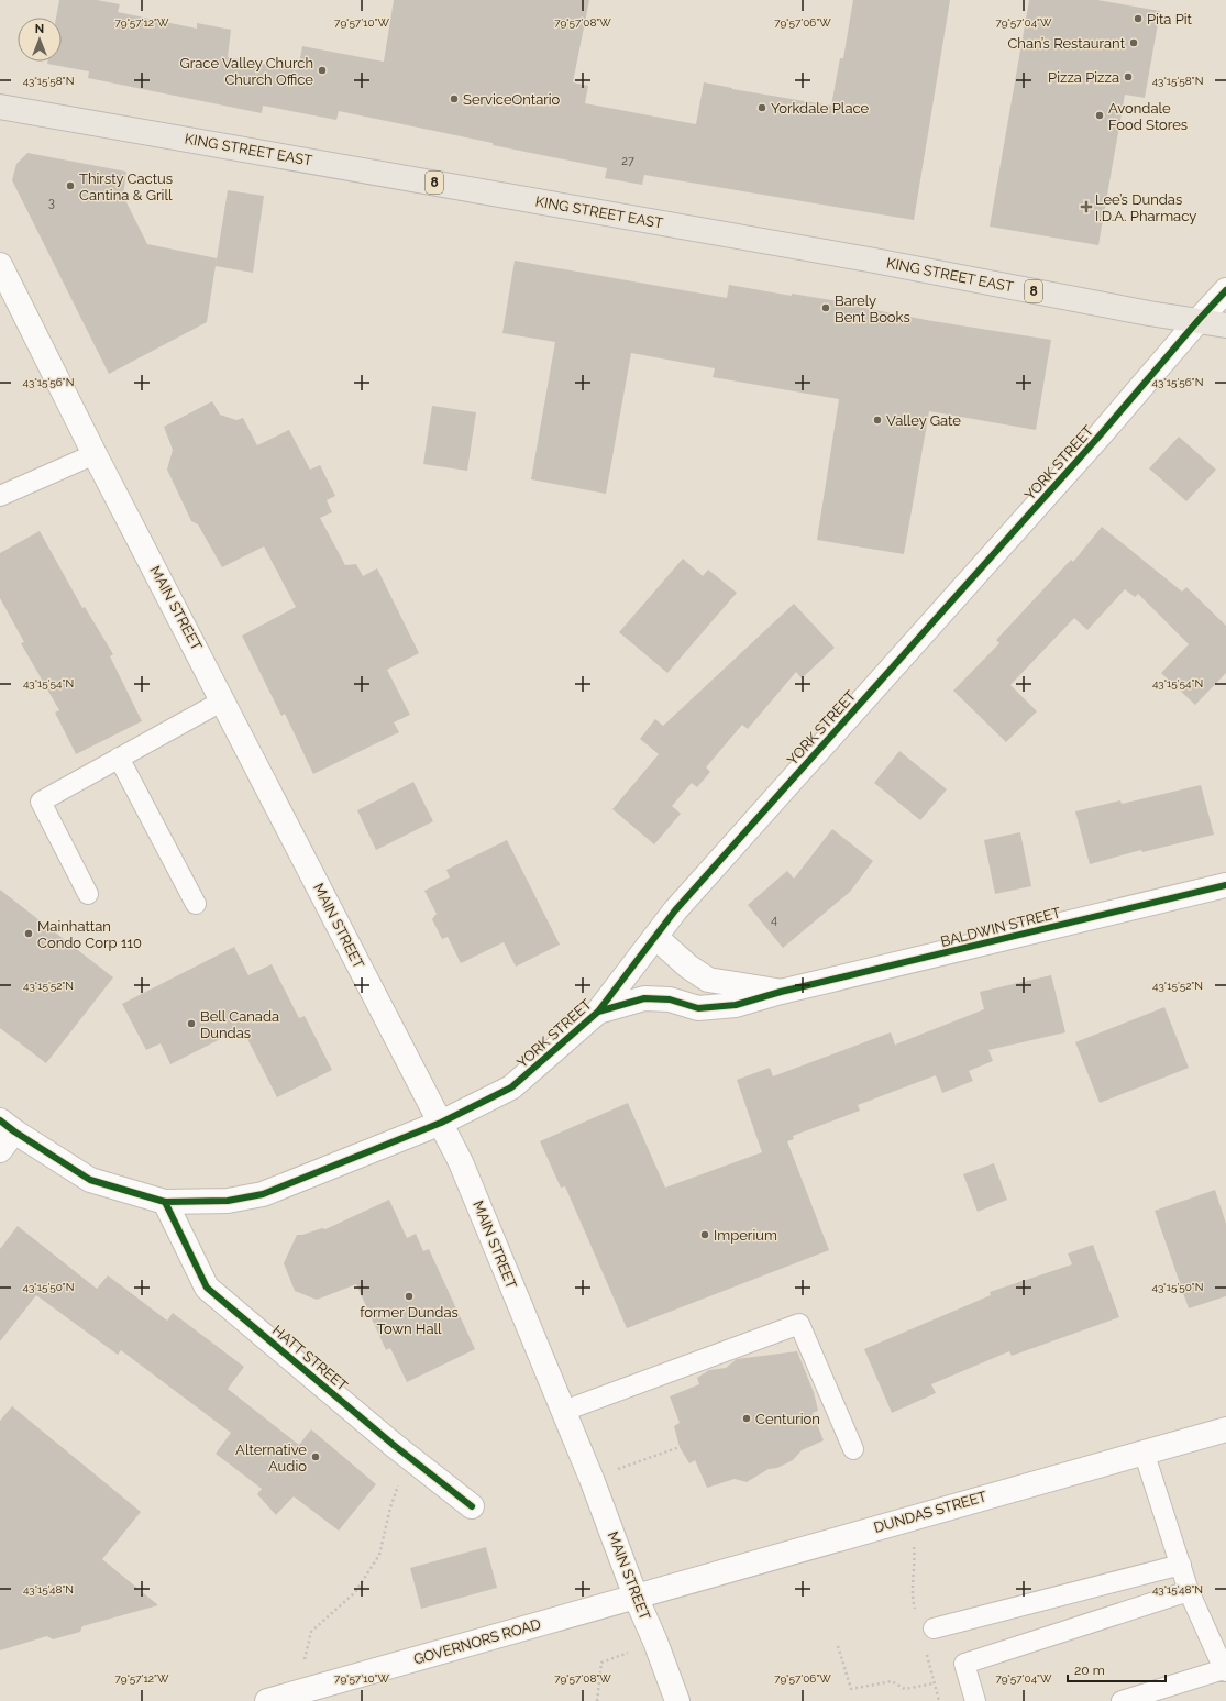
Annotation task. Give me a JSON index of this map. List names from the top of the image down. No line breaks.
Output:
{"streets":{"main road":["KING STREET EAST","8"],"street":["YORK STREET","MAIN STREET","BALDWIN STREET","HATT STREET","DUNDAS STREET","GOVERNORS ROAD"]},"crossings":[["KING STREET EAST","8"],["KING STREET EAST","YORK STREET"],["8","YORK STREET"],["YORK STREET","MAIN STREET"],["YORK STREET","BALDWIN STREET"],["MAIN STREET","DUNDAS STREET"],["MAIN STREET","GOVERNORS ROAD"],["DUNDAS STREET","GOVERNORS ROAD"]],"places":{"other":["Pita Pit","Chan’s Restaurant","Grace Valley Church Church Office","Pizza Pizza","ServiceOntario","Yorkdale Place","Avondale Food Stores","Thirsty Cactus Cantina & Grill","Barely Bent Books","Valley Gate","Mainhattan Condo Corp 110","Bell Canada Dundas","Imperium","former Dundas Town Hall","Centurion","Alternative Audio"],"health":["Lee’s Dundas I.D.A. Pharmacy"]},"house_numbers":["27","3","4"],"scale_bar":"20 m","north":"top","coordinates":["79°57'12\"W","79°57'10\"W","79°57'08\"W","79°57'06\"W","79°57'04\"W","43°15'58\"N","43°15'56\"N","43°15'54\"N","43°15'52\"N","43°15'50\"N","43°15'48\"N"]}
